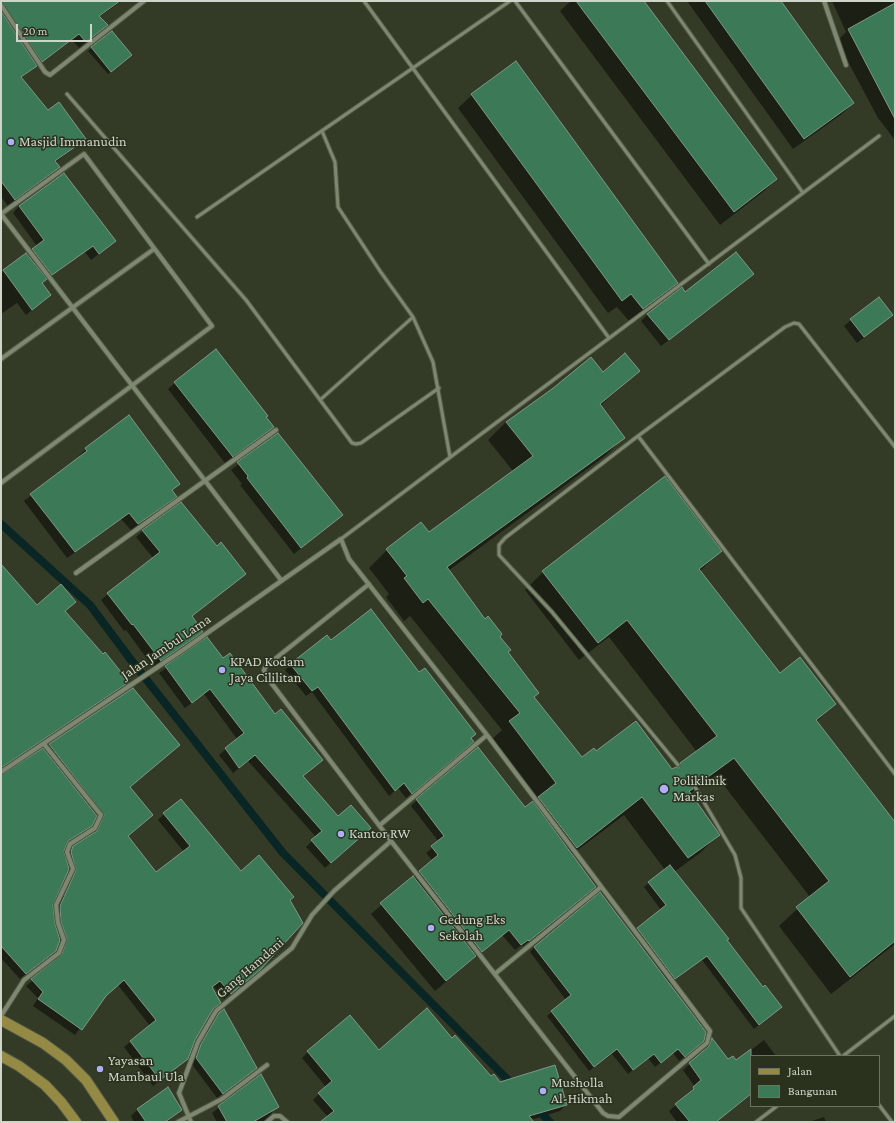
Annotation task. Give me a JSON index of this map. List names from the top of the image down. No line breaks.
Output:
{"streets":{"street":["Jalan Jambul Lama","Gang Hamdani"]},"places":["Masjid Immanudin","KPAD Kodam Jaya Cililitan","Poliklinik Markas","Kantor RW","Gedung Eks Sekolah","Yayasan Mambaul Ula","Musholla Al-Hikmah"],"legend":["Jalan","Bangunan"],"scale_bar":"20 m"}
